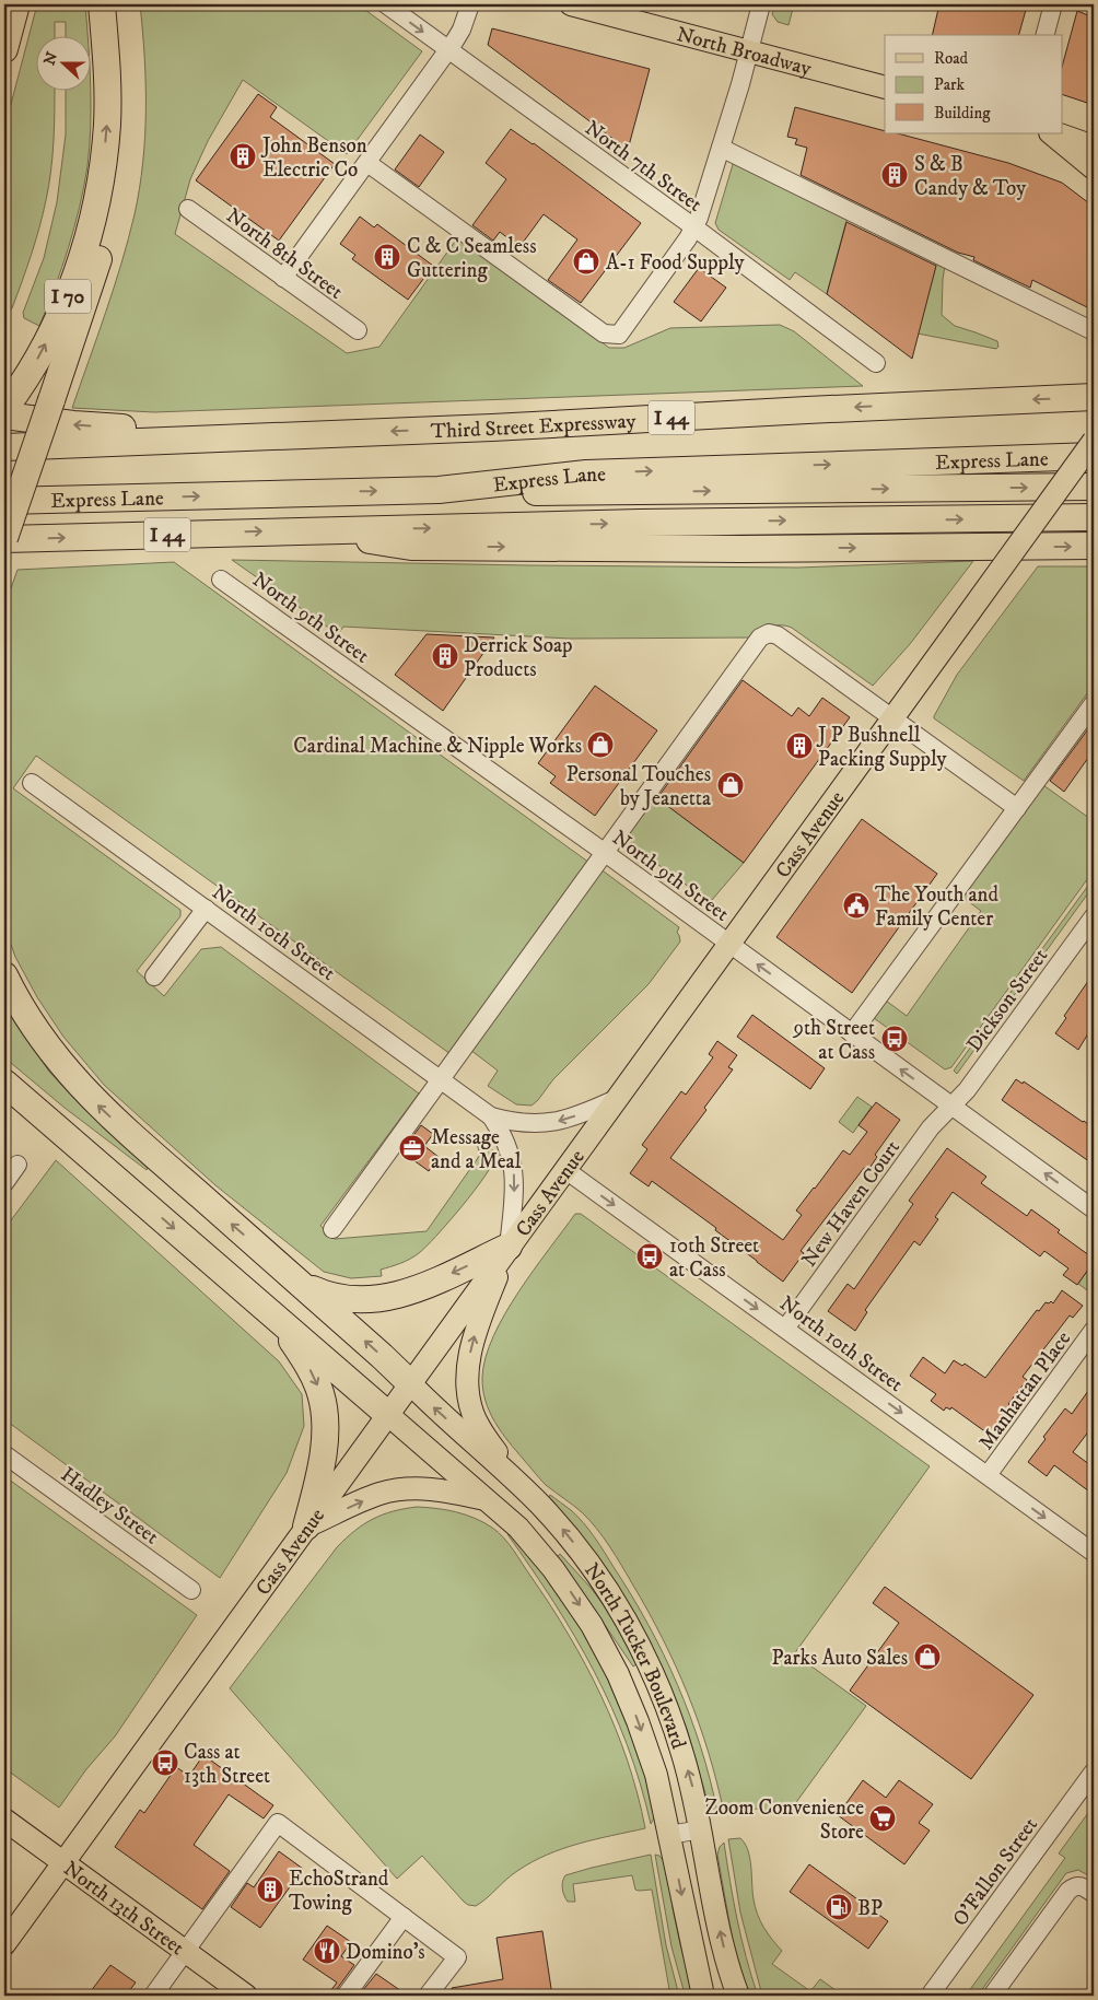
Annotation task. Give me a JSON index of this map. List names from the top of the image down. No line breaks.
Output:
{"streets":{"highway":["I 70","I 44","Third Street Expressway","Express Lane"],"main road":["North Broadway","Cass Avenue","North Tucker Boulevard","North 13th Street"],"street":["North 7th Street","North 8th Street","North 9th Street","North 10th Street","Dickson Street","New Haven Court","Manhattan Place","Hadley Street","O'Fallon Street"]},"crossings":[["North 9th Street","Cass Avenue"],["North 9th Street","Dickson Street"],["North 9th Street","New Haven Court"],["Cass Avenue","North 10th Street"],["Cass Avenue","North Tucker Boulevard"],["Cass Avenue","North 13th Street"],["North 10th Street","New Haven Court"],["North 10th Street","Manhattan Place"],["Dickson Street","New Haven Court"]],"one_way":["North 9th Street"],"places":{"building":["John Benson Electric Co","S & B Candy & Toy","C & C Seamless Guttering","Derrick Soap Products","J P Bushnell Packing Supply","EchoStrand Towing"],"shop":["A-1 Food Supply","Cardinal Machine & Nipple Works","Personal Touches by Jeanetta","Parks Auto Sales"],"public building":["The Youth and Family Center"],"bus stop":["9th Street at Cass","10th Street at Cass","Cass at 13th Street"],"office":["Message and a Meal"],"supermarket":["Zoom Convenience Store"],"fuel station":["BP"],"restaurant":["Domino's"]},"legend":["Road","Park","Building"],"north":"left"}
